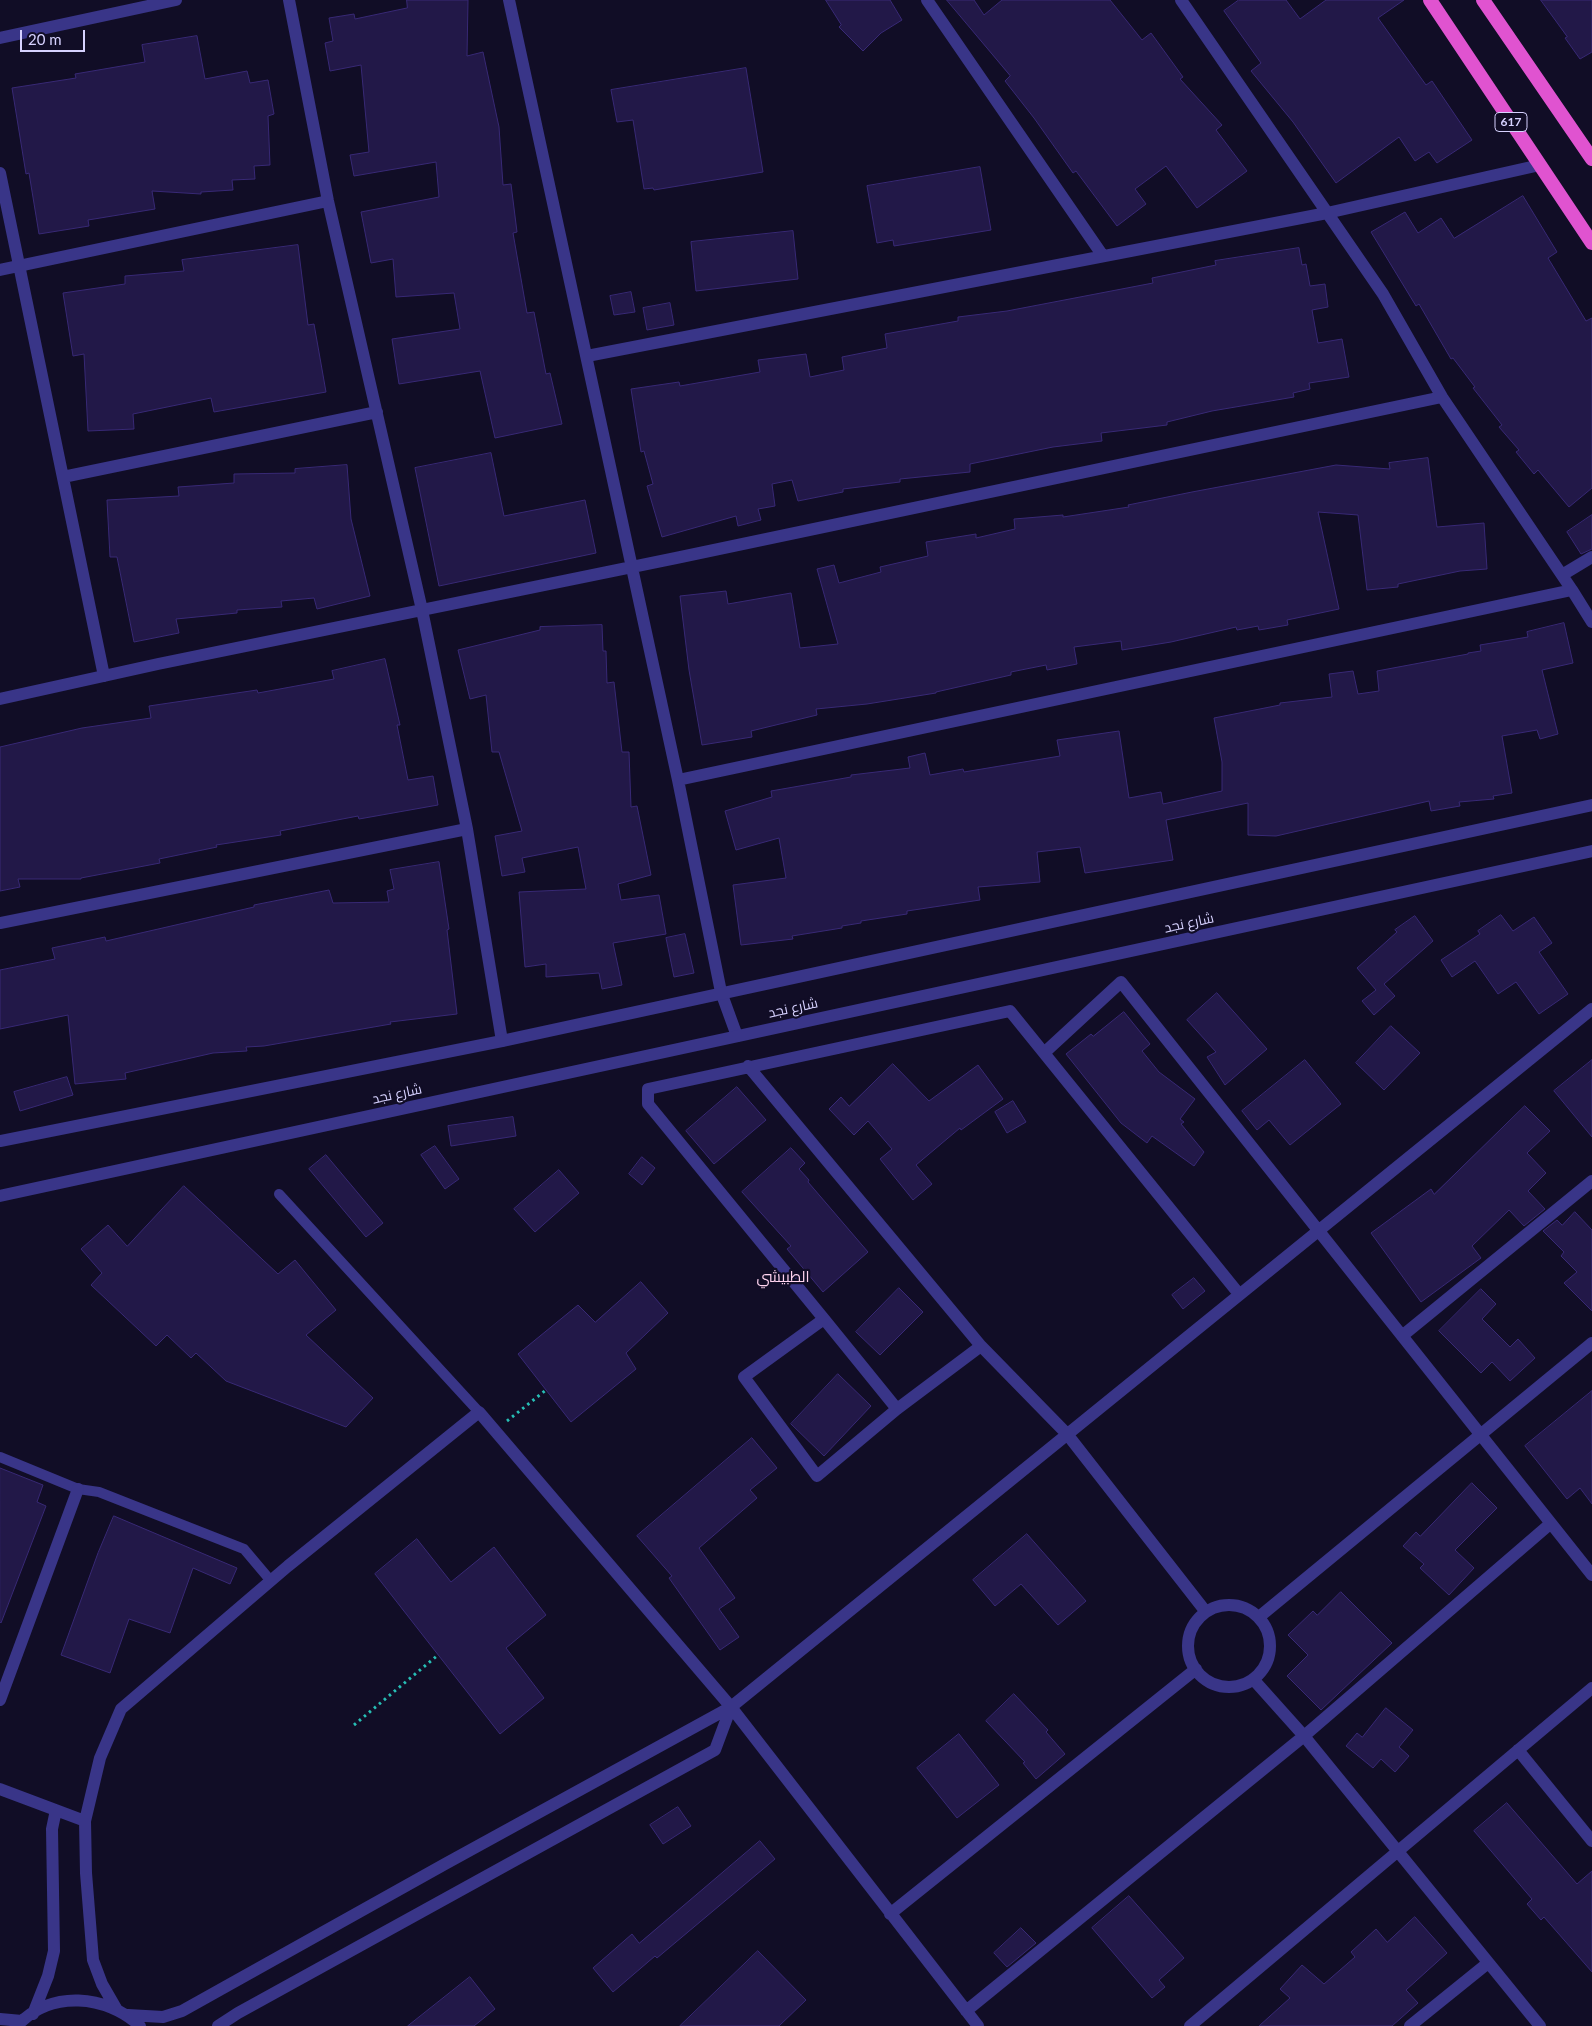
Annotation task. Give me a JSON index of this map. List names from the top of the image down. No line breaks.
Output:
{"streets":{"highway":["617"],"street":["شارع نجد"]},"districts":["الطبيشي"],"scale_bar":"20 m"}
